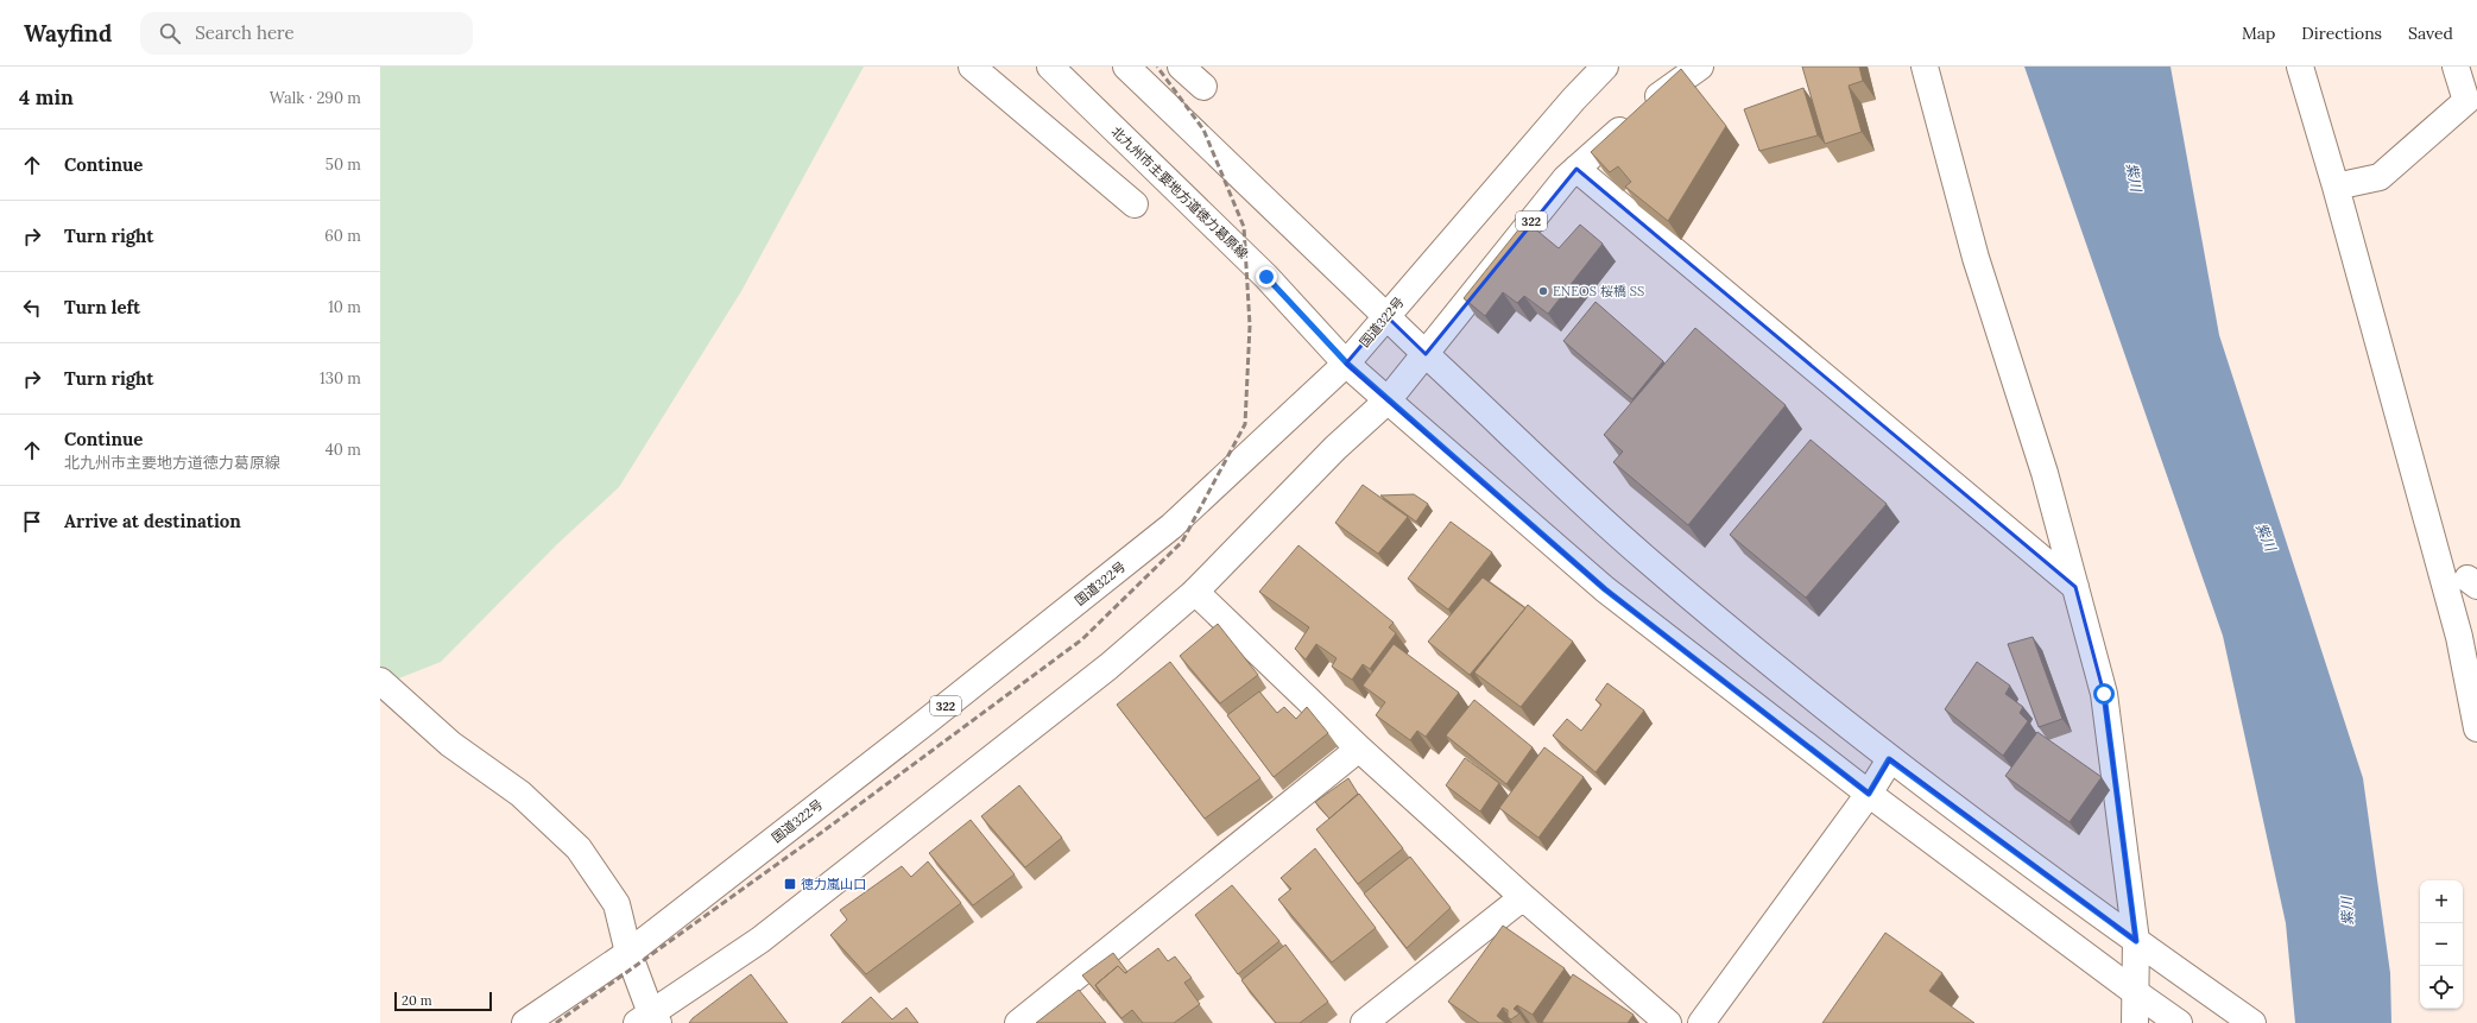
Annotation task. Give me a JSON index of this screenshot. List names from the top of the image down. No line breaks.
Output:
{"streets":{"main road":["北九州市主要地方道徳力葛原線","322","国道322号"]},"crossings":[["北九州市主要地方道徳力葛原線","322"],["北九州市主要地方道徳力葛原線","国道322号"]],"water":["紫川"],"places":{"other":["ENEOS 桜橋 SS"],"transit":["徳力嵐山口"]},"scale_bar":"20 m","page":{"header":"Wayfind","search":"Search here","nav":["Map","Directions","Saved"],"heading":["4 min","Walk · 290 m"],"list":[["Continue","50 m"],["Turn right","60 m"],["Turn left","10 m"],["Turn right","130 m"],["Continue","北九州市主要地方道徳力葛原線","40 m"],"Arrive at destination"],"map_buttons":["+","−"],"scale":"20 m"}}
